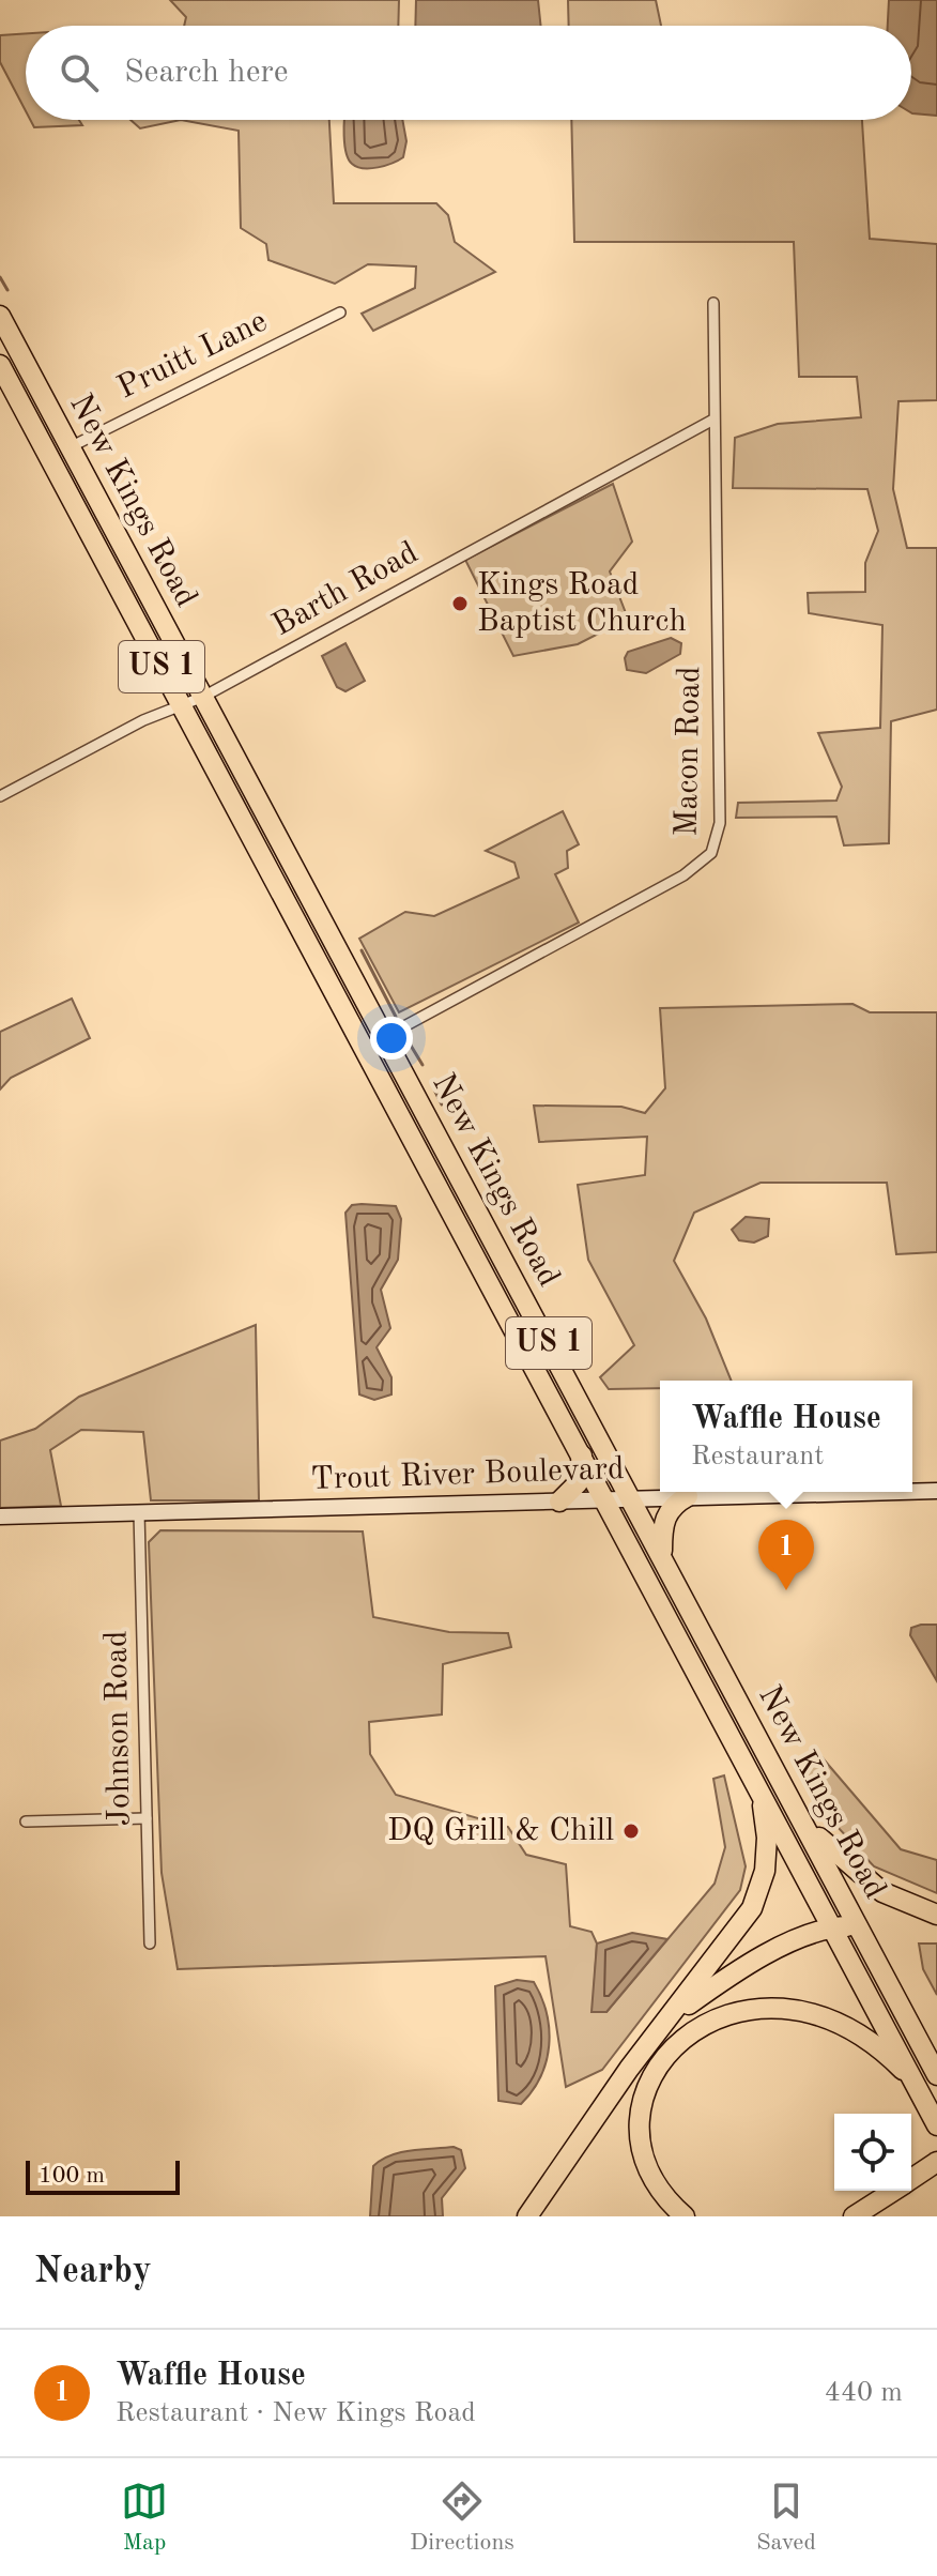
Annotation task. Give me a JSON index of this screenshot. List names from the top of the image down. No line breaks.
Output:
{"streets":{"highway":["New Kings Road","US 1"],"street":["Pruitt Lane","Barth Road","Macon Road","Trout River Boulevard","Johnson Road"]},"crossings":[["Pruitt Lane","New Kings Road"],["New Kings Road","Barth Road"],["New Kings Road","Macon Road"],["New Kings Road","Trout River Boulevard"],["Barth Road","Macon Road"],["Trout River Boulevard","Johnson Road"]],"places":["Kings Road Baptist Church","DQ Grill & Chill"],"scale_bar":"100 m","page":{"search":"Search here","popup":["Waffle House","Restaurant"],"pins":"1","scale":"100 m","heading":"Nearby","list":[{"mark":"1","name":"Waffle House","note":"Restaurant · New Kings Road","value":"440 m"}],"nav":["Map","Directions","Saved"]}}
